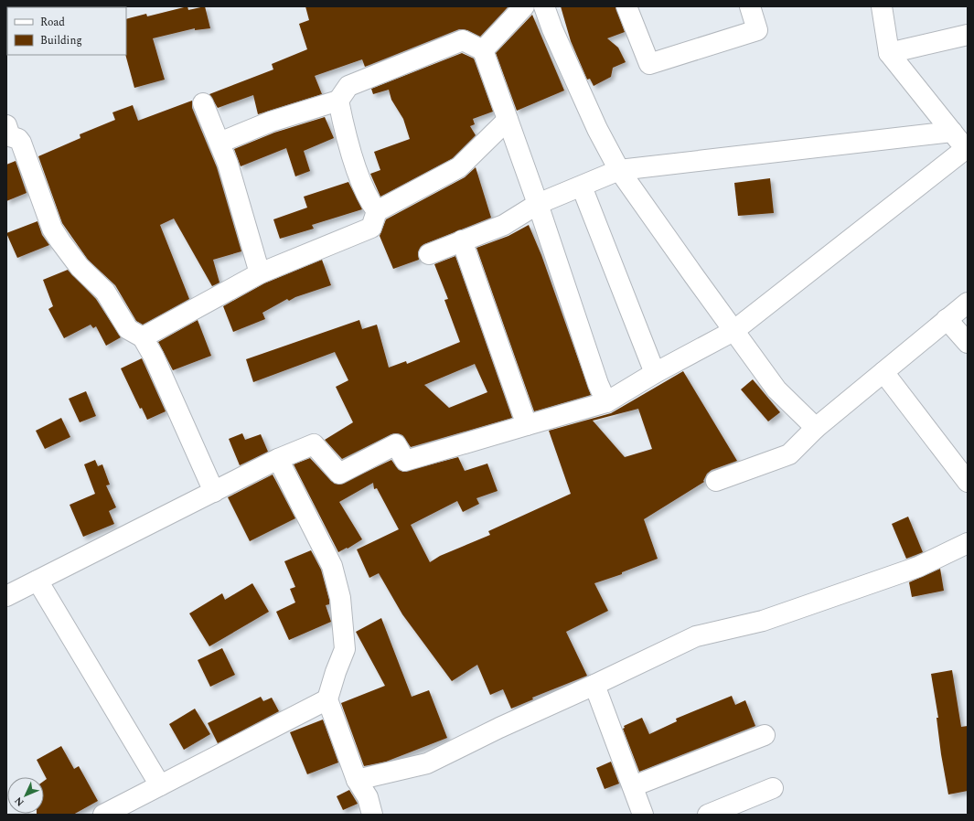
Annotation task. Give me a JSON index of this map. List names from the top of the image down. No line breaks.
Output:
{"legend":["Road","Building"],"north":"bottom left"}
